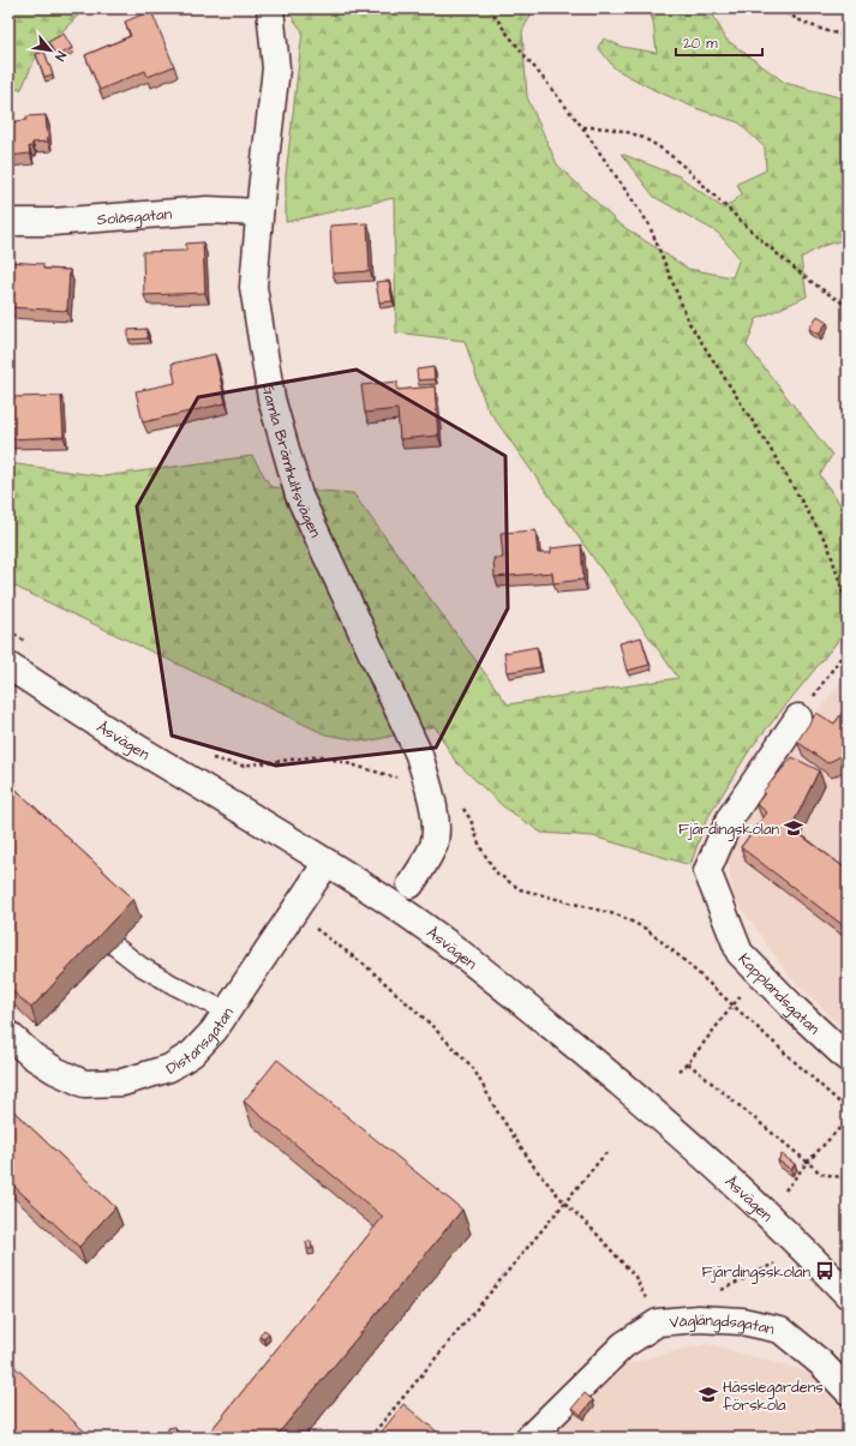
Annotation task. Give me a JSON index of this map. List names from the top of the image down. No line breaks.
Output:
{"streets":{"street":["Solåsgatan","Gamla Brämhultsvägen","Åsvägen","Kapplandsgatan","Distansgatan","Våglängdsgatan"]},"crossings":[["Solåsgatan","Gamla Brämhultsvägen"],["Åsvägen","Distansgatan"]],"places":{"school or university":["Fjärdingskolan","Hässlegårdens förskola"],"bus stop":["Fjärdingsskolan"]},"scale_bar":"20 m","north":"bottom right"}
